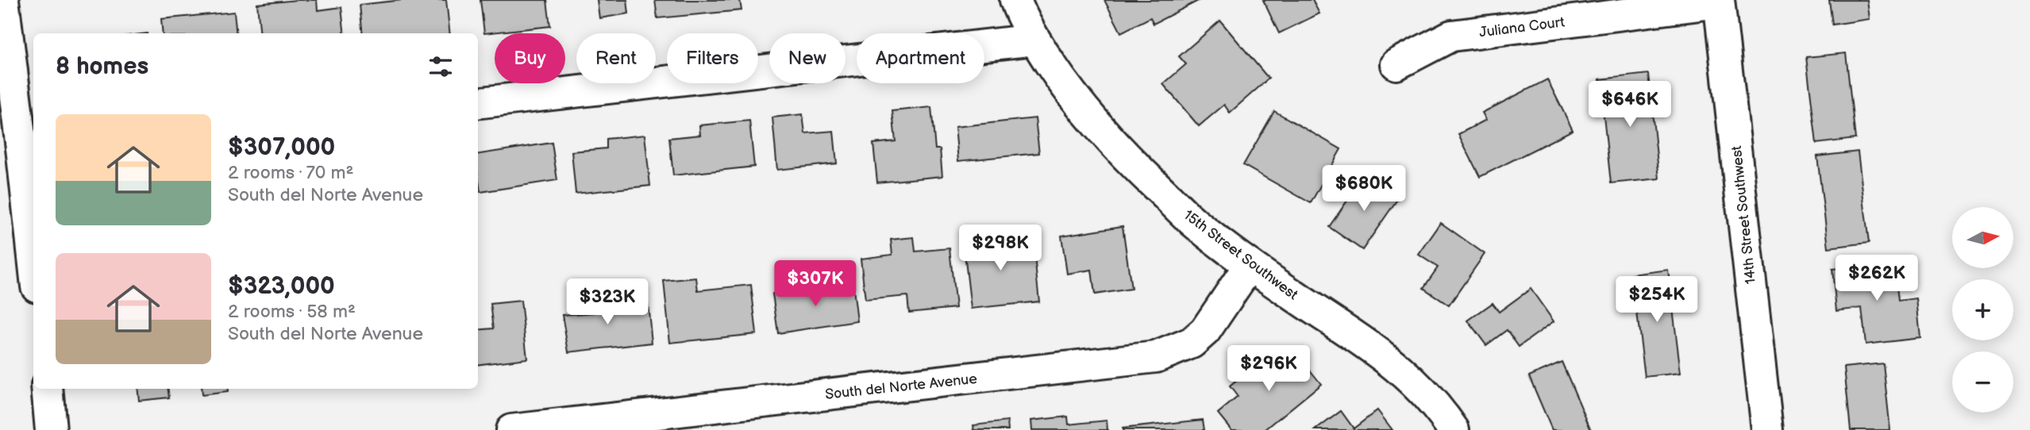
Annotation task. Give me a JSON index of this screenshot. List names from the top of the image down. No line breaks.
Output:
{"streets":{"street":["Juliana Court","14th Street Southwest","15th Street Southwest","South del Norte Avenue"]},"crossings":[["Juliana Court","14th Street Southwest"],["15th Street Southwest","South del Norte Avenue"]],"north":"right","page":{"chip":["Buy","Rent","Filters","New","Apartment"],"heading":"8 homes","price":["$646K","$680K","$298K","$262K","$307K","$254K","$323K","$296K"],"list":[{"name":"$307,000","note":"2 rooms · 70 m² · South del Norte Avenue"},{"name":"$323,000","note":"2 rooms · 58 m² · South del Norte Avenue"}],"map_buttons":["+","−"]}}
